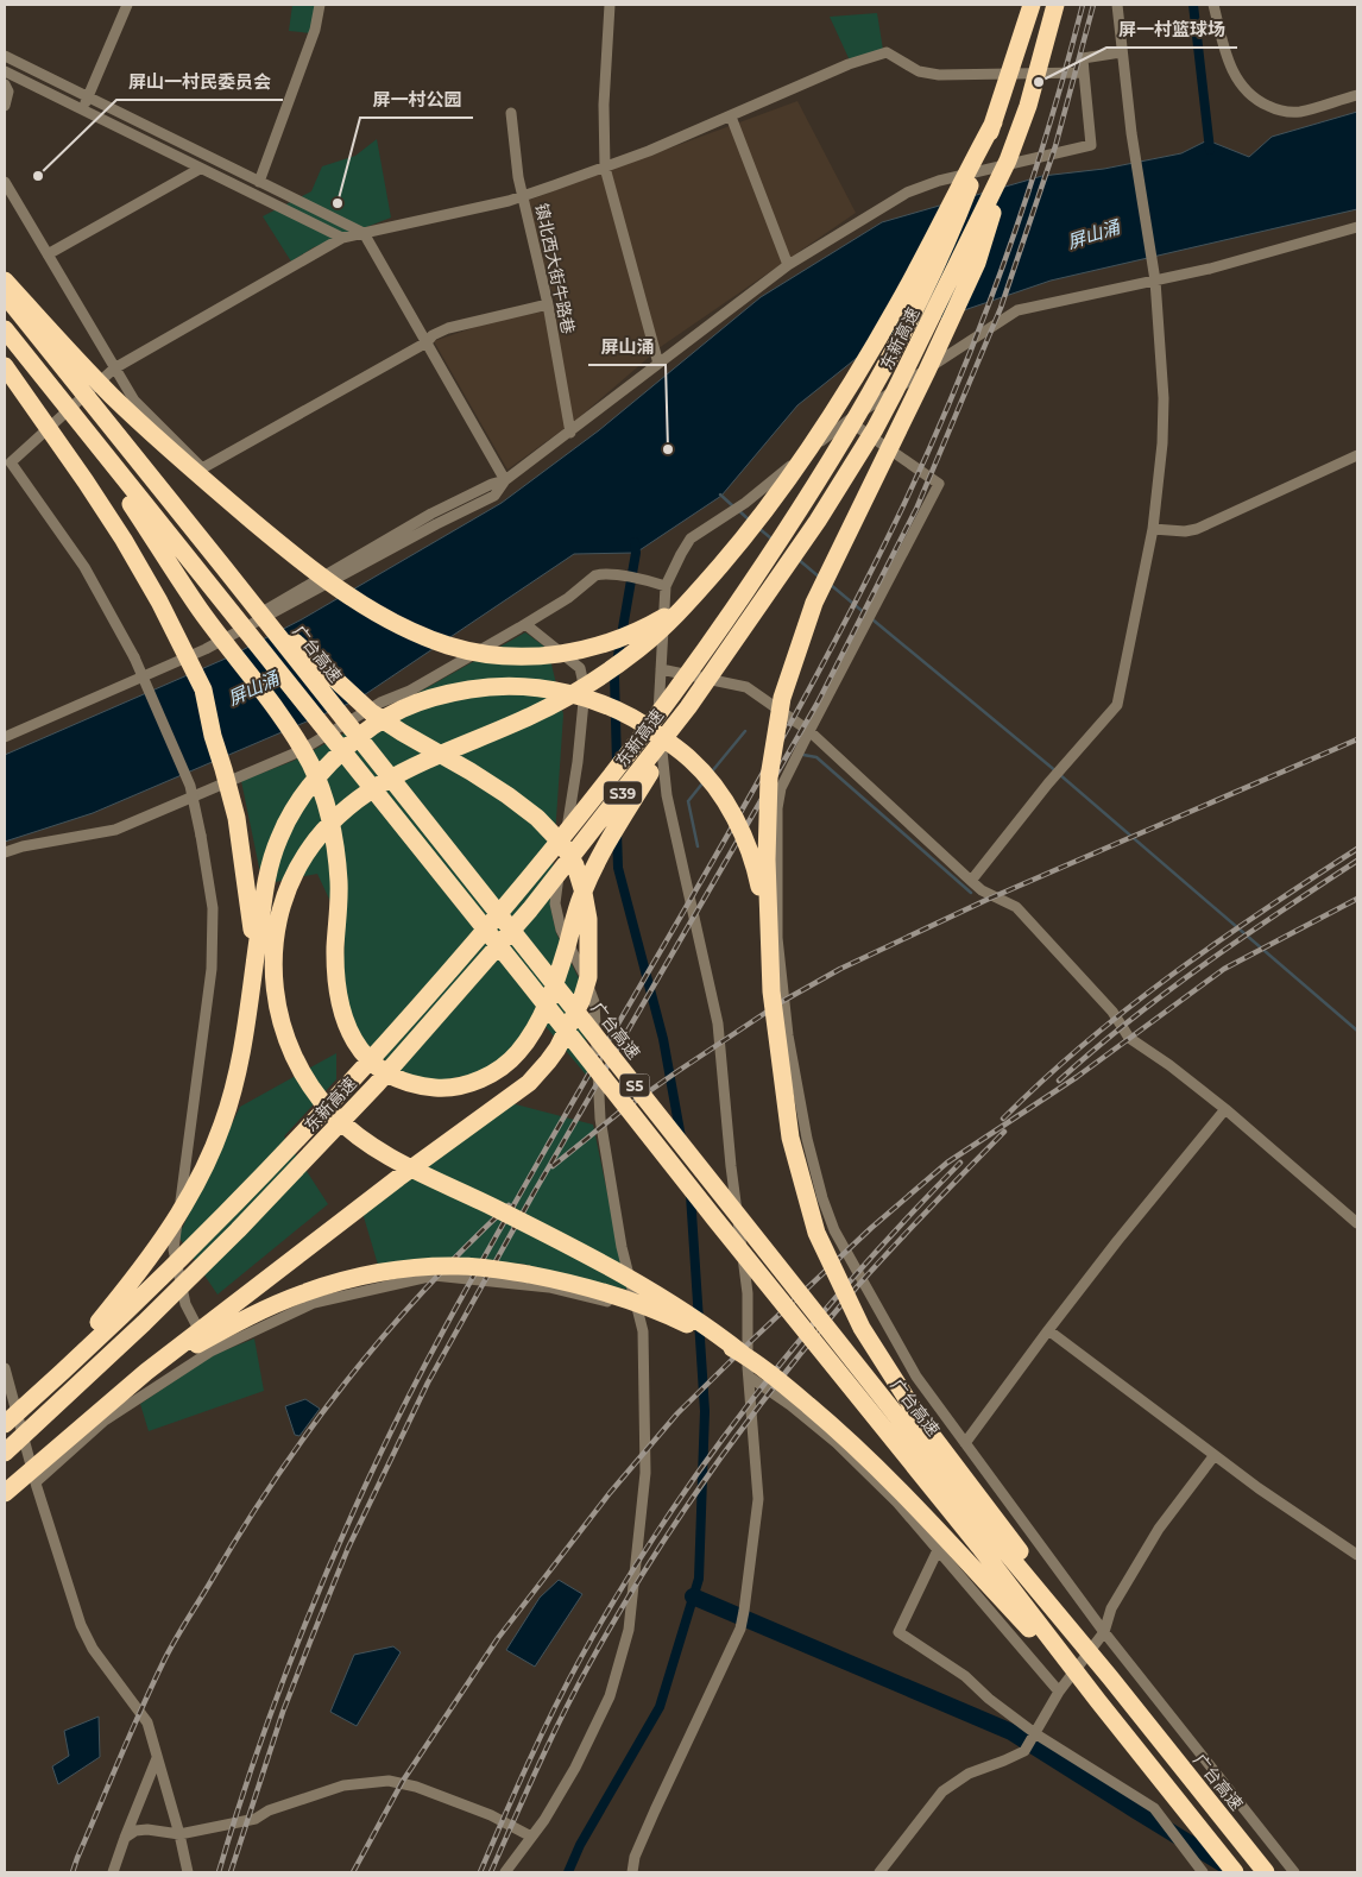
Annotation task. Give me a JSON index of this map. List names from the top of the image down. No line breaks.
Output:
{"streets":{"highway":["东新高速","广台高速","S39","S5"],"street":["镇北西大街牛路巷"]},"water":["屏山涌"],"places":["屏一村篮球场","屏山一村民委员会","屏一村公园","屏山涌"]}
